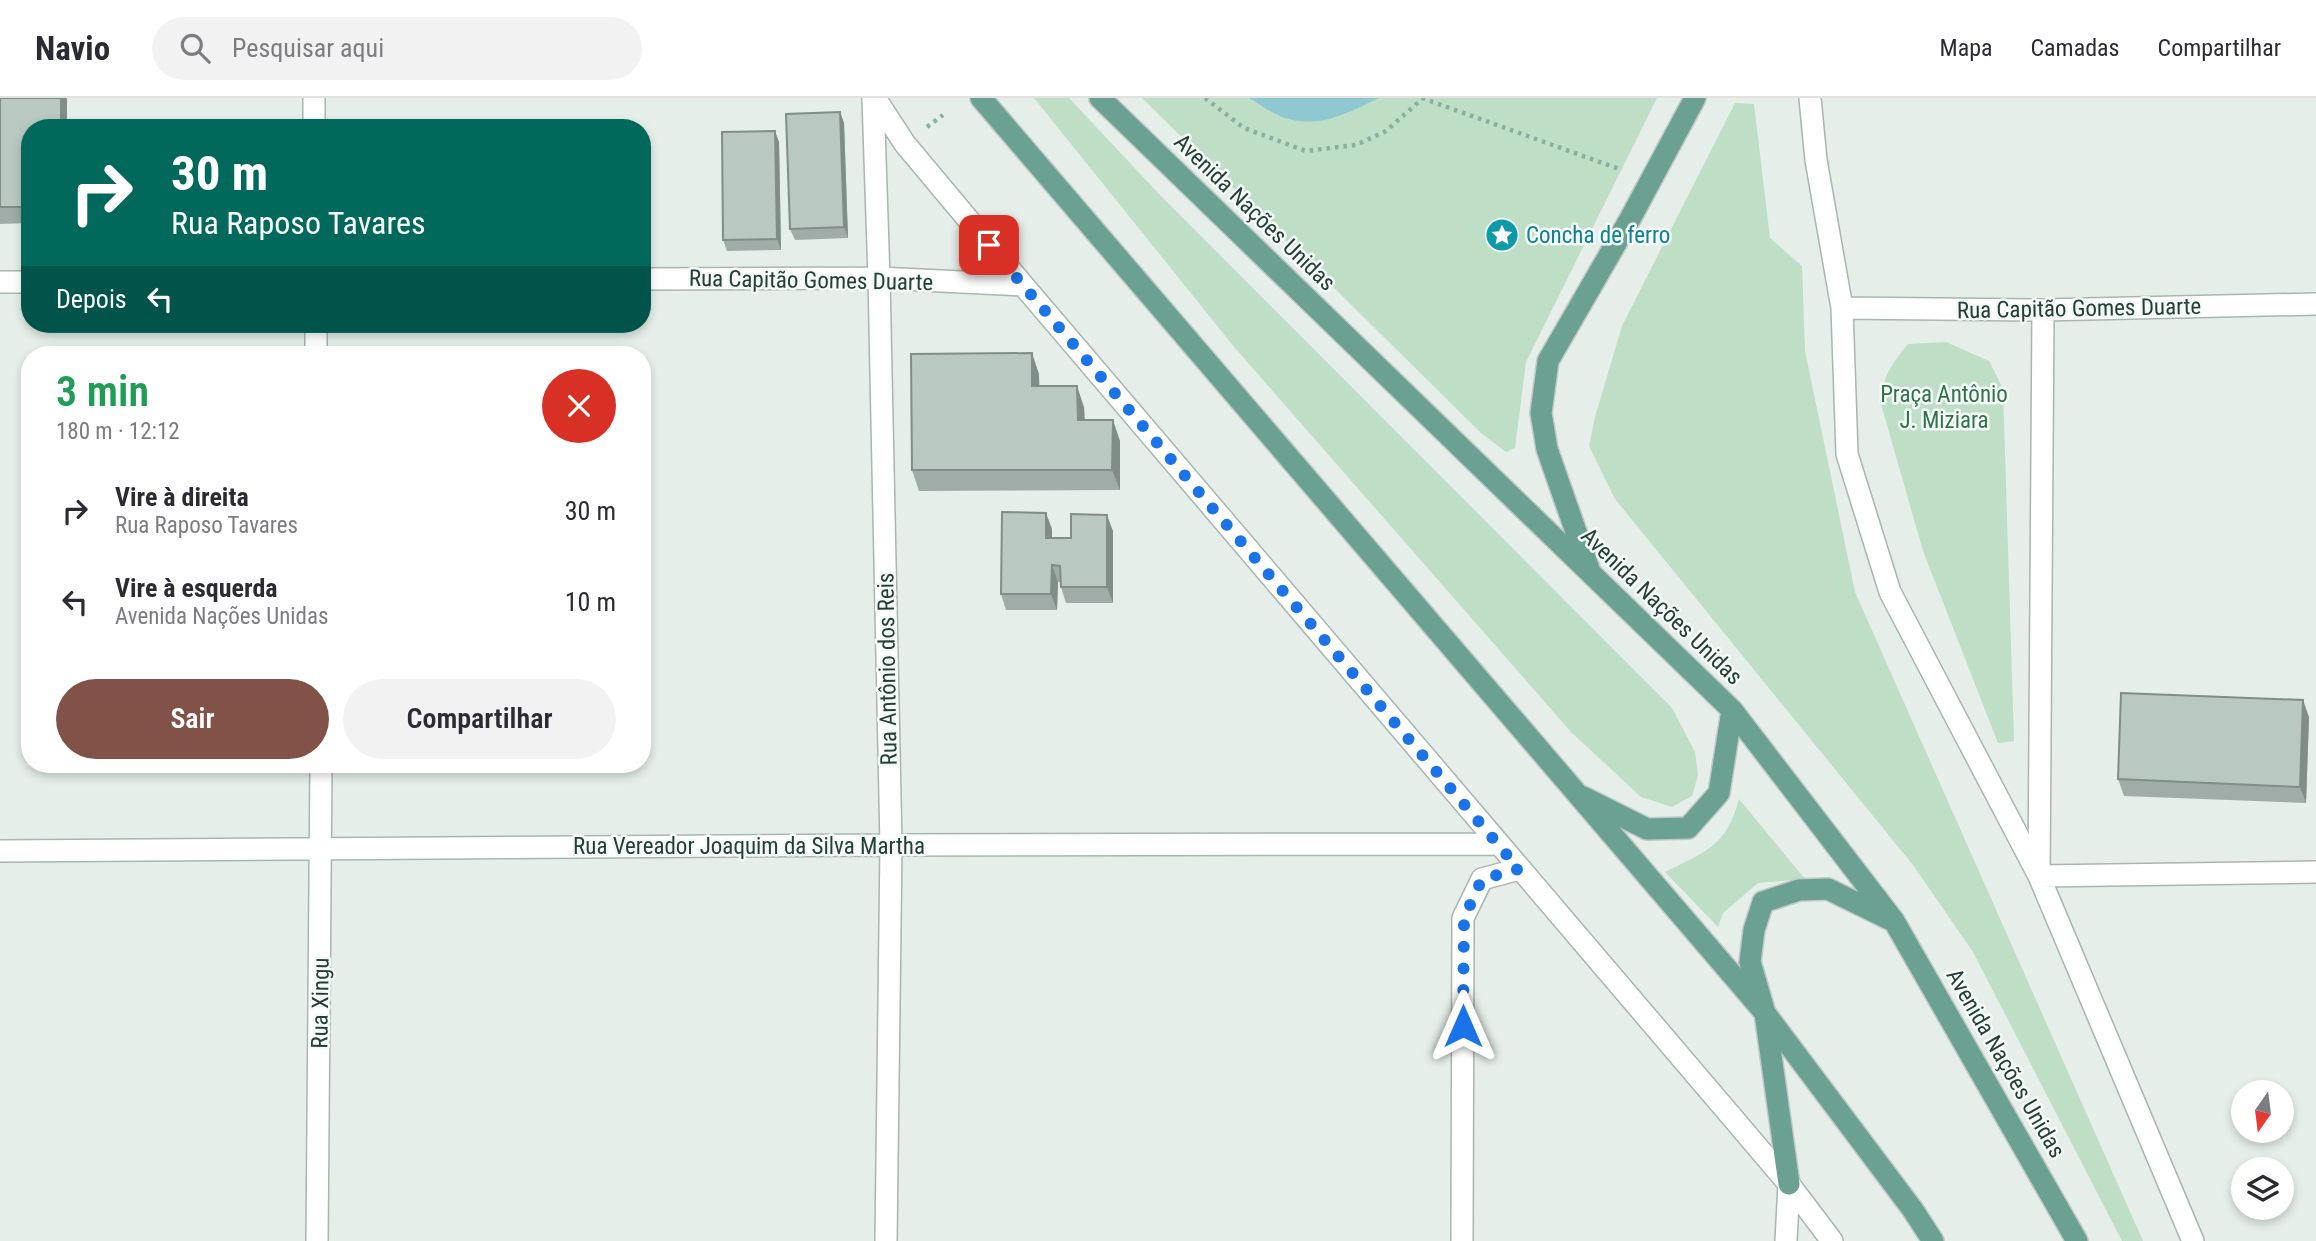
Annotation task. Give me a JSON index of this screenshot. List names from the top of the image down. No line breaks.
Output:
{"streets":{"main road":["Avenida Nações Unidas"],"street":["Rua Capitão Gomes Duarte","Rua Antônio dos Reis","Rua Vereador Joaquim da Silva Martha","Rua Xingu"]},"crossings":[["Rua Capitão Gomes Duarte","Rua Antônio dos Reis"],["Rua Antônio dos Reis","Rua Vereador Joaquim da Silva Martha"],["Rua Vereador Joaquim da Silva Martha","Rua Xingu"]],"parks":["Praça Antônio J. Miziara"],"places":{"place":["Concha de ferro"]},"north":"bottom","page":{"header":"Navio","search":"Pesquisar aqui","nav":["Mapa","Camadas","Compartilhar"],"turn":["30 m","Rua Raposo Tavares"],"then":"Depois","heading":["3 min","180 m · 12:12"],"list":[{"name":"Vire à direita","note":"Rua Raposo Tavares","value":"30 m"},{"name":"Vire à esquerda","note":"Avenida Nações Unidas","value":"10 m"}],"buttons":["Sair","Compartilhar"]}}
